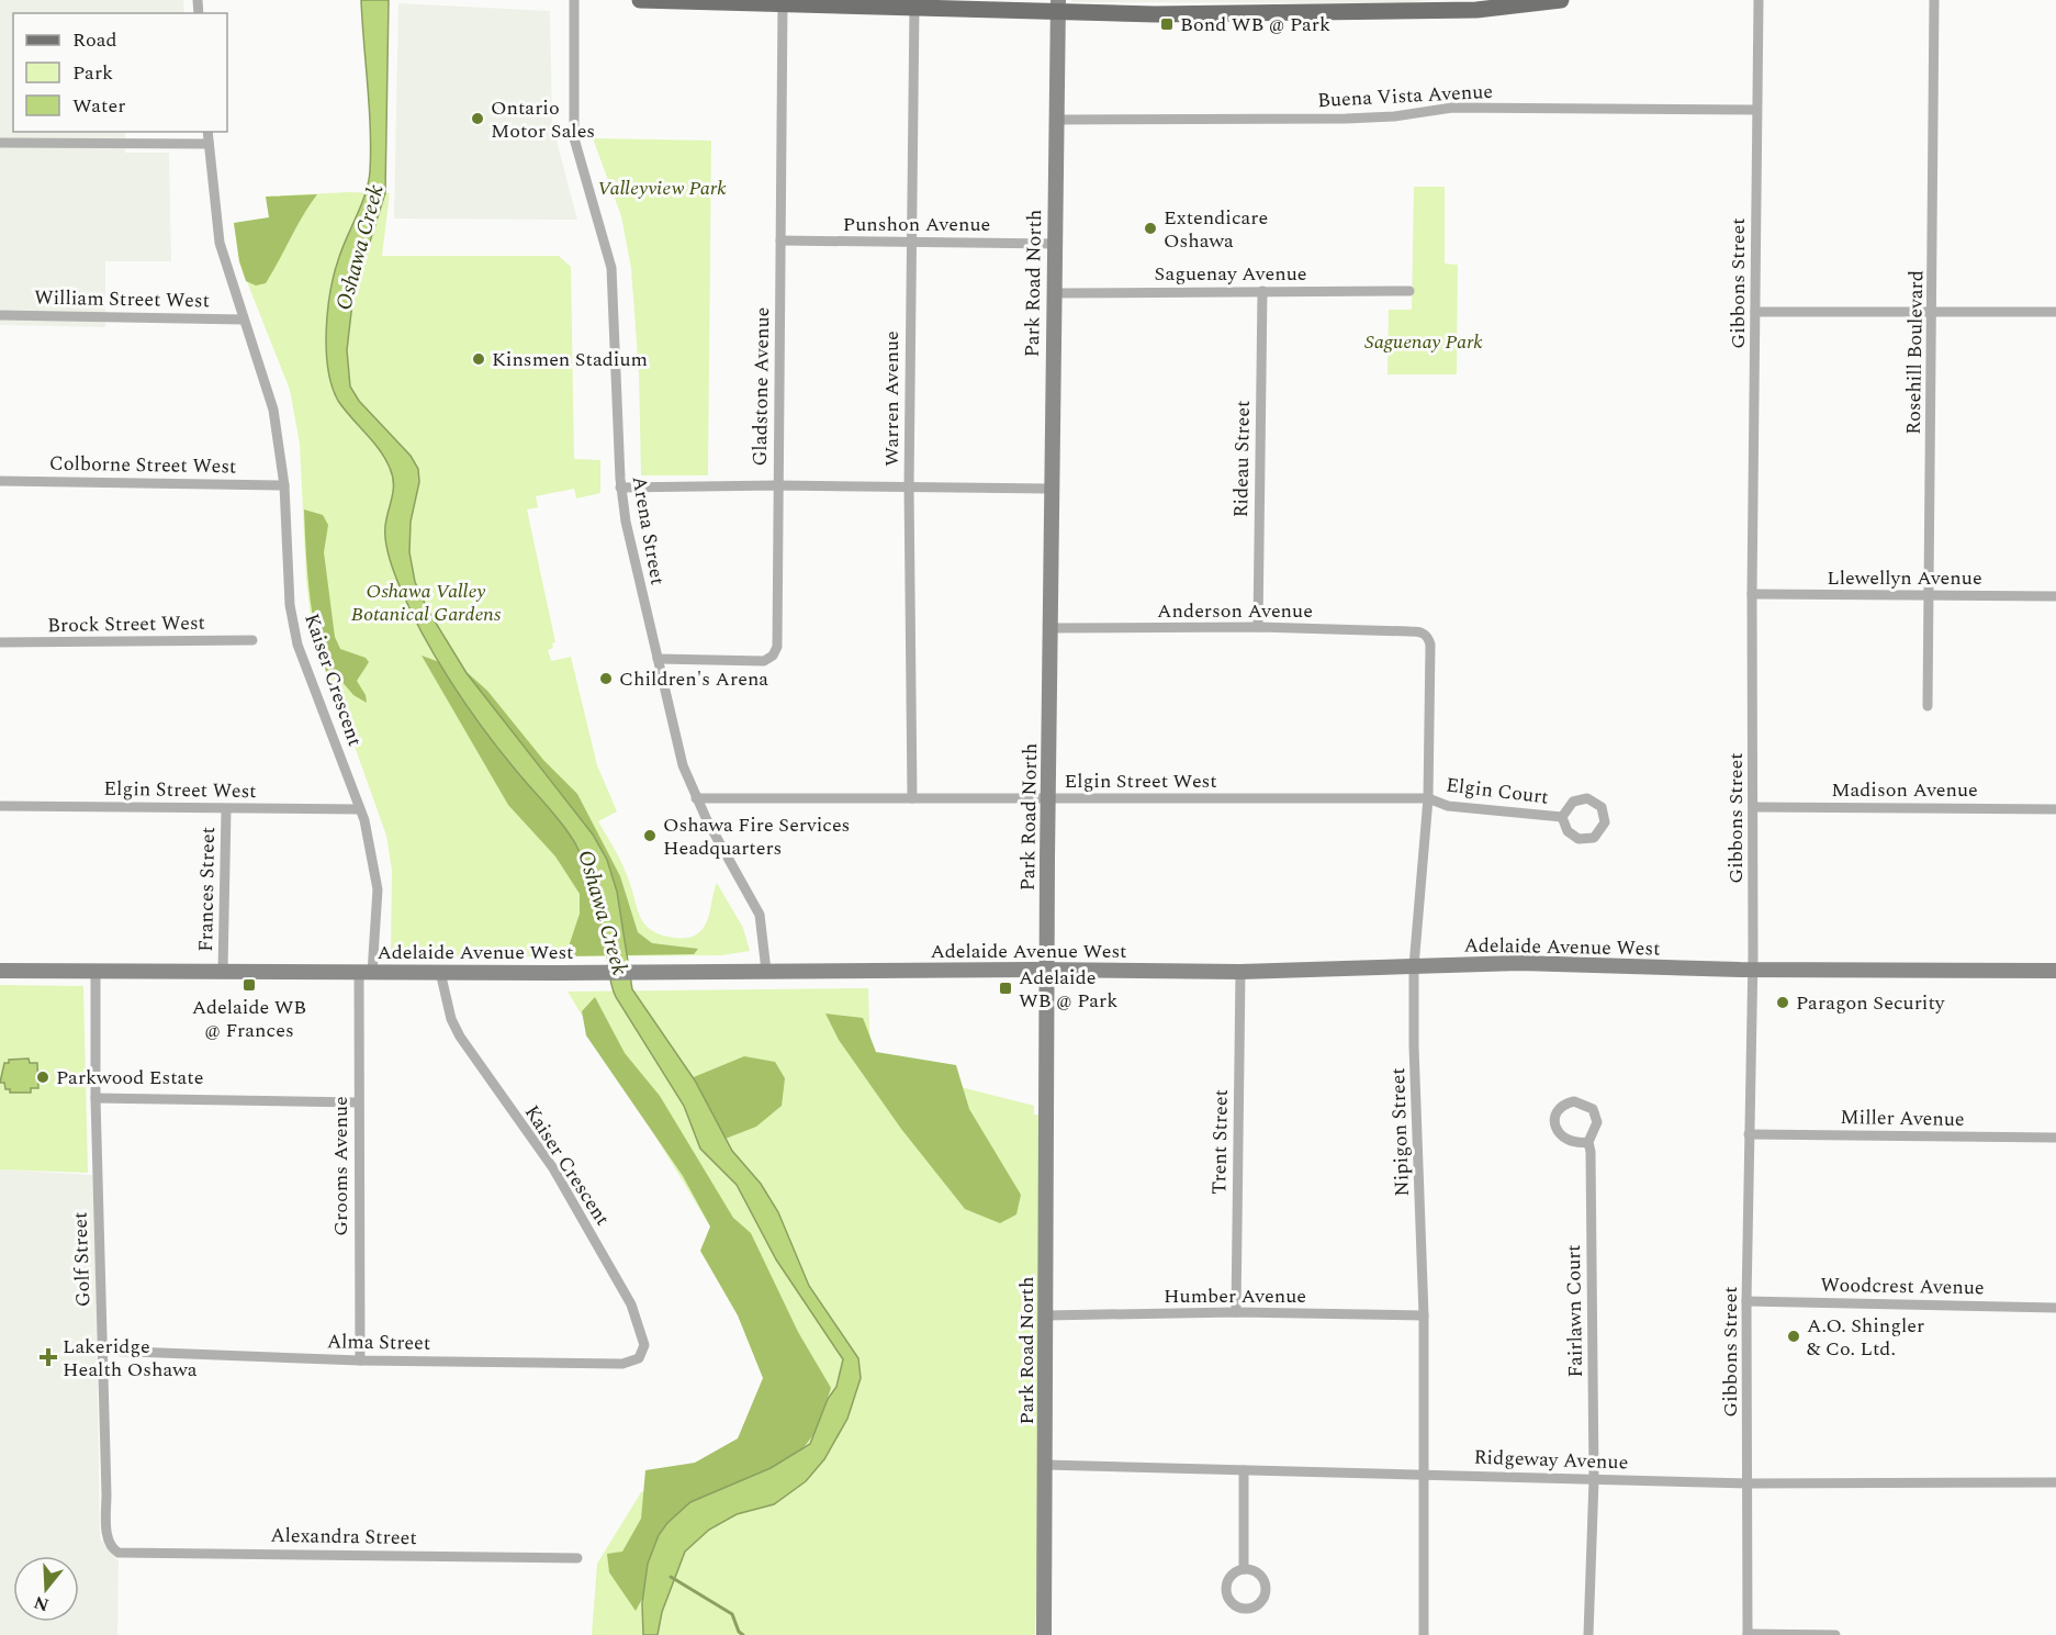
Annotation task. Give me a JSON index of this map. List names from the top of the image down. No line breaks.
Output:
{"streets":{"main road":["Park Road North","Adelaide Avenue West"],"street":["Buena Vista Avenue","Punshon Avenue","Saguenay Avenue","Gibbons Street","William Street West","Rosehill Boulevard","Gladstone Avenue","Warren Avenue","Rideau Street","Colborne Street West","Arena Street","Llewellyn Avenue","Anderson Avenue","Brock Street West","Kaiser Crescent","Elgin Street West","Madison Avenue","Elgin Court","Frances Street","Miller Avenue","Nipigon Street","Trent Street","Grooms Avenue","Golf Street","Woodcrest Avenue","Humber Avenue","Fairlawn Court","Alma Street","Ridgeway Avenue","Alexandra Street"]},"crossings":[["Buena Vista Avenue","Park Road North"],["Buena Vista Avenue","Gibbons Street"],["Punshon Avenue","Park Road North"],["Punshon Avenue","Gladstone Avenue"],["Punshon Avenue","Warren Avenue"],["Saguenay Avenue","Park Road North"],["Saguenay Avenue","Rideau Street"],["Park Road North","Anderson Avenue"],["Park Road North","Elgin Street West"],["Park Road North","Adelaide Avenue West"],["Park Road North","Humber Avenue"],["Park Road North","Ridgeway Avenue"],["Gibbons Street","Llewellyn Avenue"],["Gibbons Street","Madison Avenue"],["Gibbons Street","Adelaide Avenue West"],["Gibbons Street","Miller Avenue"],["Gibbons Street","Woodcrest Avenue"],["Gibbons Street","Ridgeway Avenue"],["William Street West","Kaiser Crescent"],["Rosehill Boulevard","Llewellyn Avenue"],["Gladstone Avenue","Arena Street"],["Warren Avenue","Elgin Street West"],["Rideau Street","Anderson Avenue"],["Colborne Street West","Kaiser Crescent"],["Arena Street","Elgin Street West"],["Arena Street","Adelaide Avenue West"],["Anderson Avenue","Nipigon Street"],["Kaiser Crescent","Elgin Street West"],["Kaiser Crescent","Adelaide Avenue West"],["Kaiser Crescent","Grooms Avenue"],["Kaiser Crescent","Alma Street"],["Elgin Street West","Elgin Court"],["Elgin Street West","Frances Street"],["Elgin Street West","Nipigon Street"],["Elgin Court","Nipigon Street"],["Frances Street","Adelaide Avenue West"],["Adelaide Avenue West","Nipigon Street"],["Adelaide Avenue West","Trent Street"],["Adelaide Avenue West","Grooms Avenue"],["Adelaide Avenue West","Golf Street"],["Nipigon Street","Humber Avenue"],["Nipigon Street","Ridgeway Avenue"],["Trent Street","Humber Avenue"],["Grooms Avenue","Alma Street"],["Golf Street","Alma Street"],["Golf Street","Alexandra Street"],["Fairlawn Court","Ridgeway Avenue"]],"water":["Oshawa Creek"],"parks":["Valleyview Park","Saguenay Park","Oshawa Valley Botanical Gardens"],"places":{"transit":["Bond WB @ Park","Adelaide WB @ Frances","Adelaide WB @ Park"],"other":["Ontario Motor Sales","Extendicare Oshawa","Kinsmen Stadium","Children's Arena","Oshawa Fire Services Headquarters","Paragon Security","Parkwood Estate","A.O. Shingler & Co. Ltd."],"health":["Lakeridge Health Oshawa"]},"legend":["Road","Park","Water"],"north":"bottom"}
